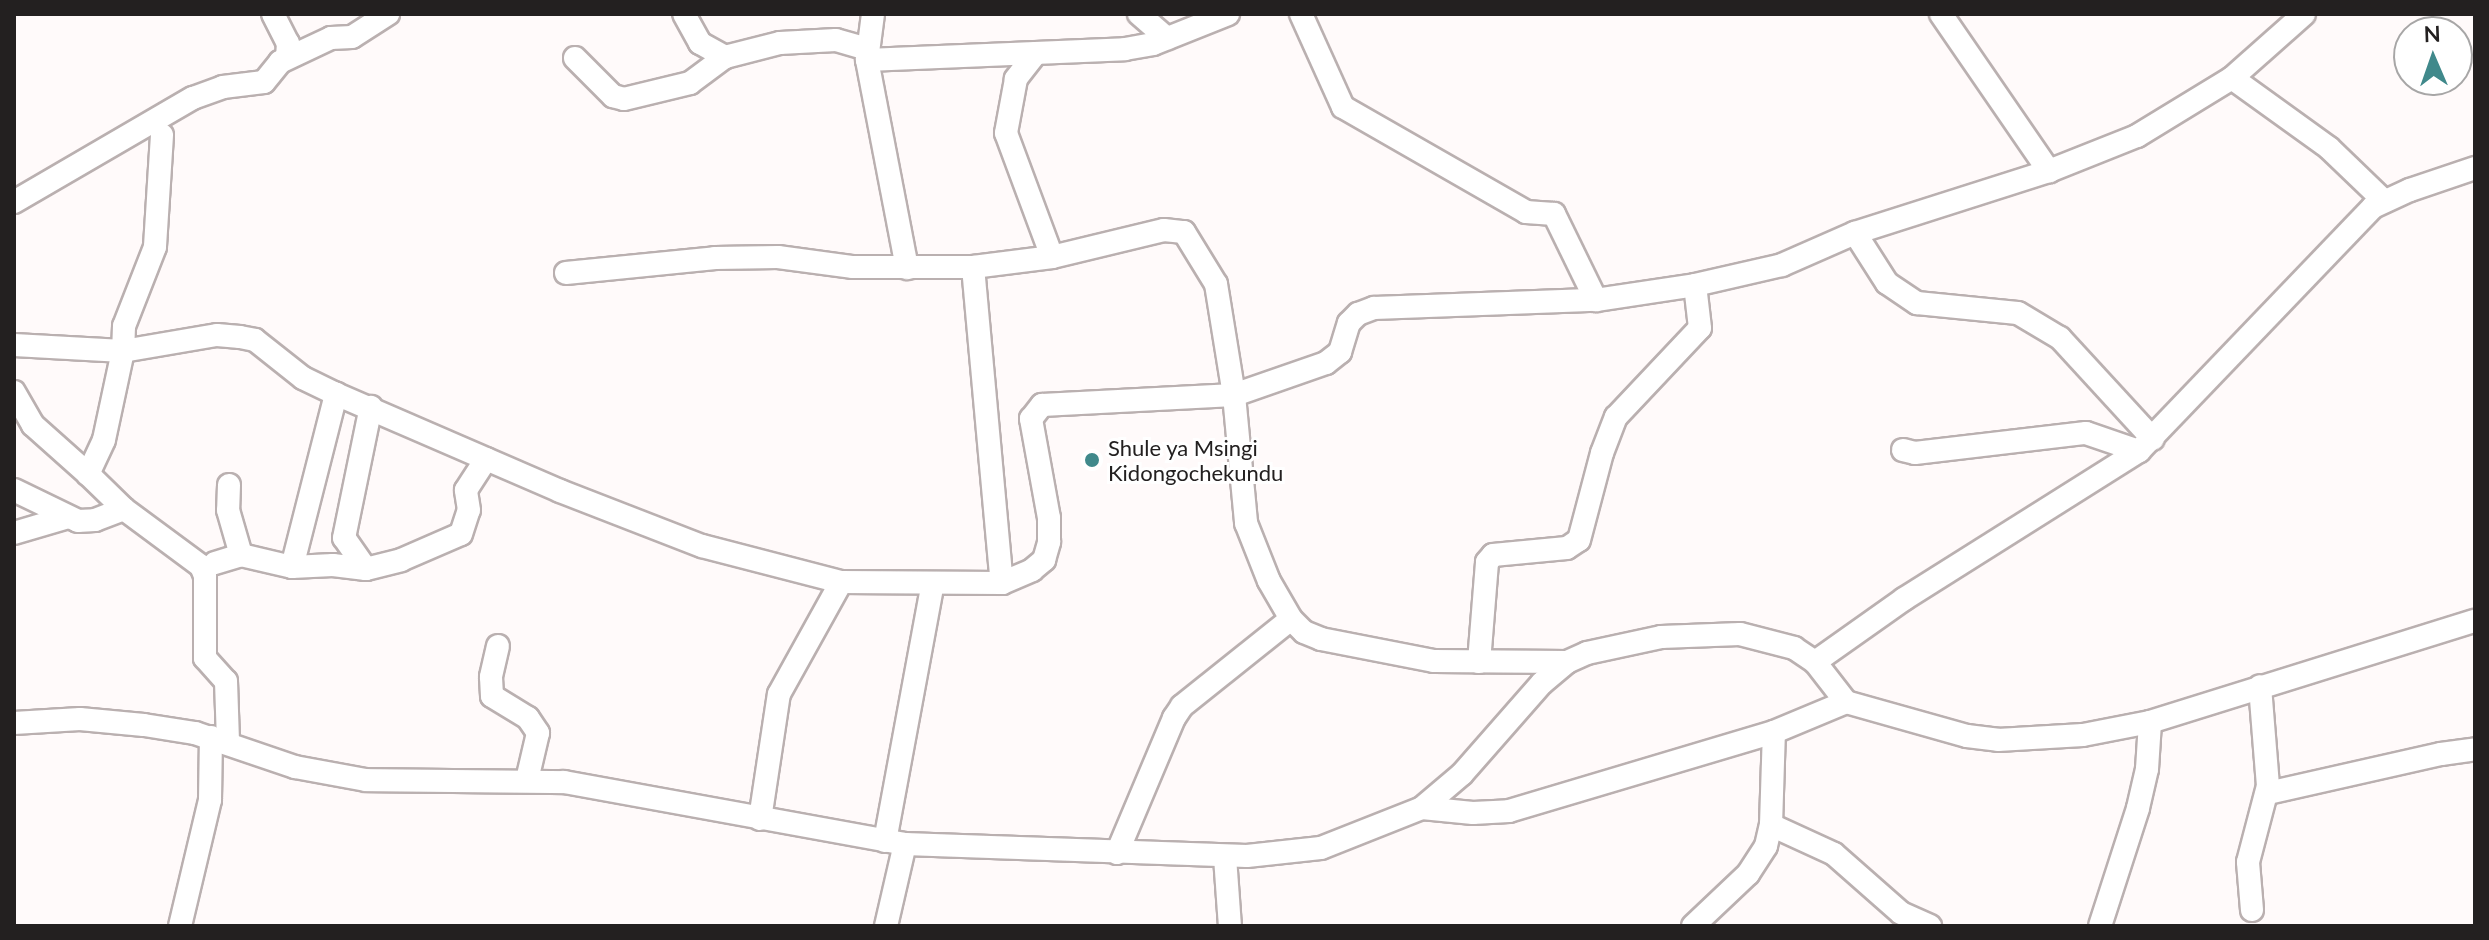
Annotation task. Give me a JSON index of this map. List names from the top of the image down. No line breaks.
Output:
{"places":["Shule ya Msingi Kidongochekundu"],"north":"top"}
